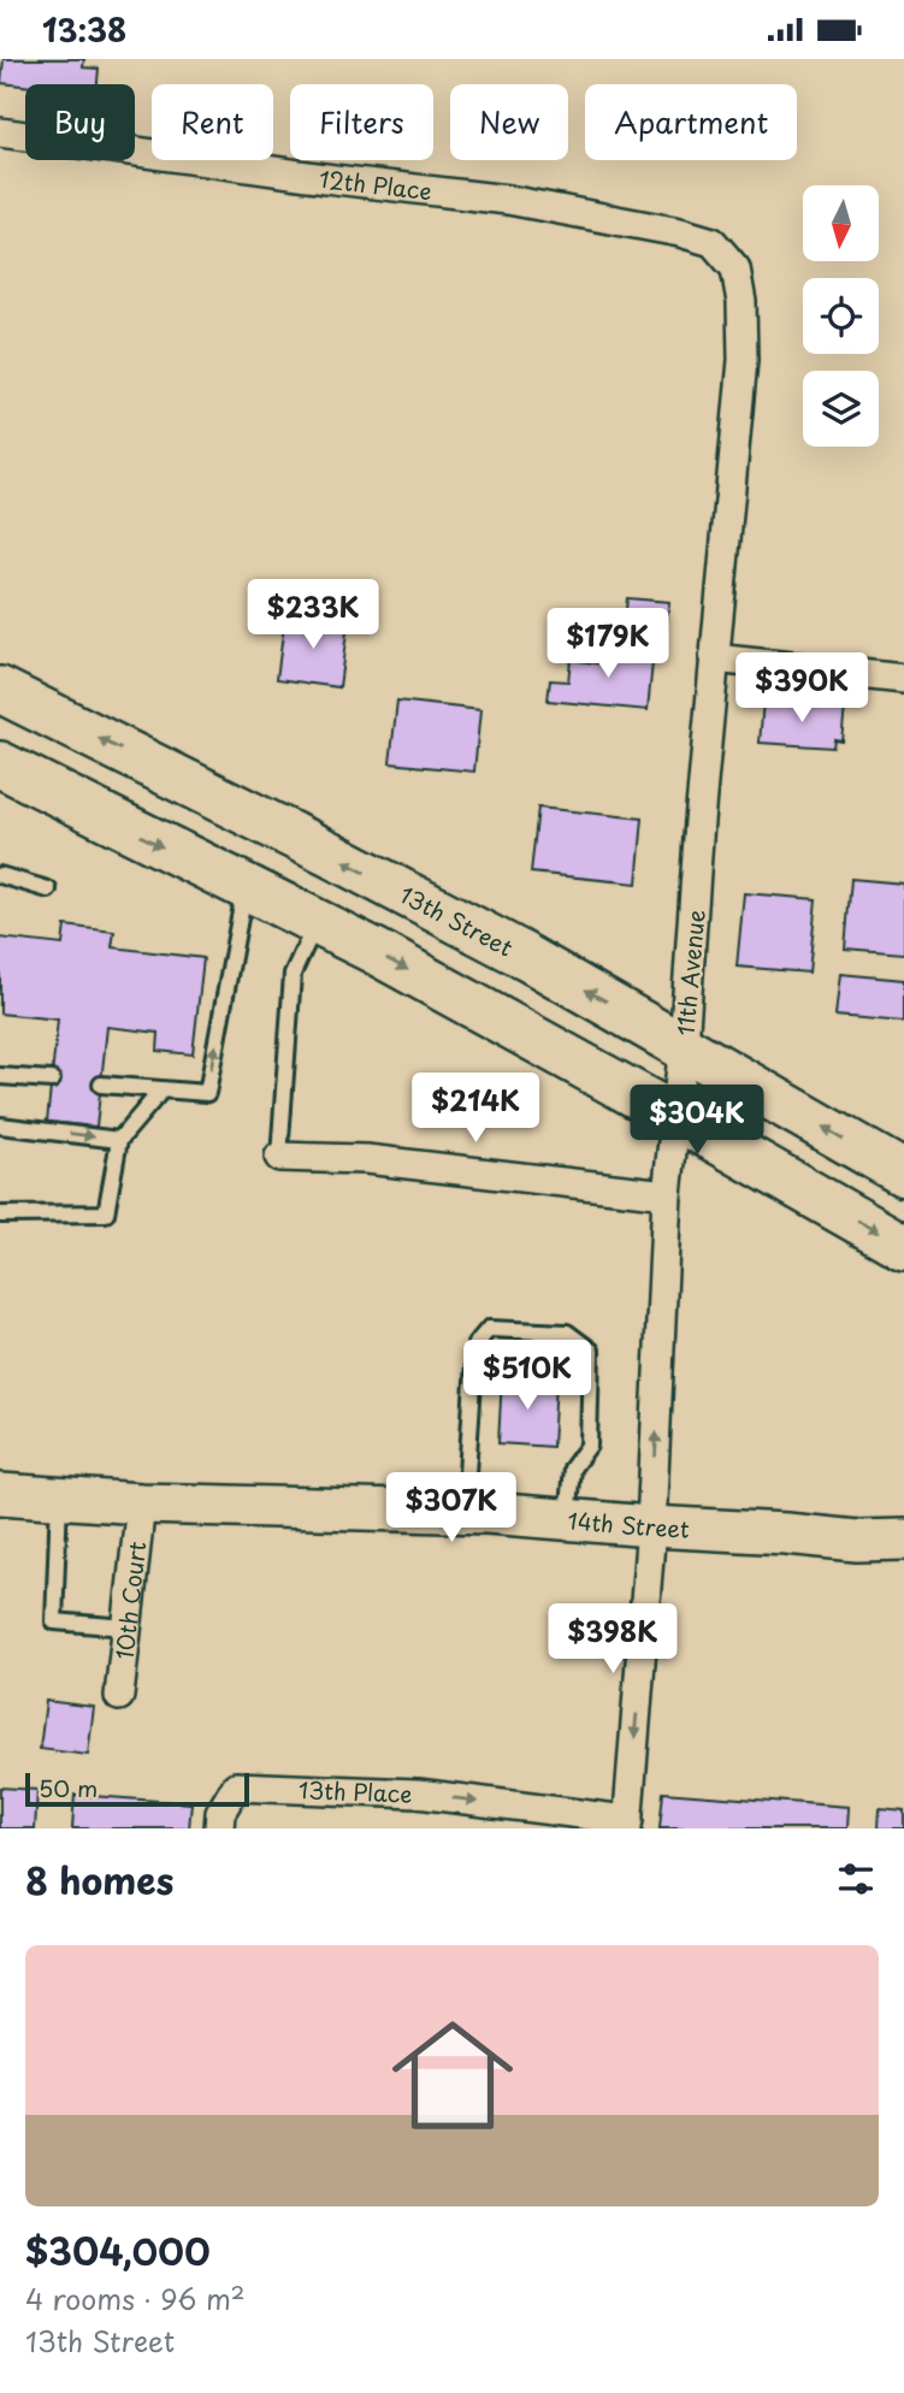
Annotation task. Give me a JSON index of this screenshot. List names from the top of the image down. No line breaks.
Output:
{"streets":{"main road":["13th Street"],"street":["12th Place","11th Avenue","14th Street","10th Court","13th Place"]},"crossings":[["12th Place","11th Avenue"],["13th Street","11th Avenue"],["11th Avenue","14th Street"],["11th Avenue","13th Place"],["14th Street","10th Court"]],"one_way":["13th Place"],"scale_bar":"50 m","north":"bottom","page":{"status":"13:38","chip":["Buy","Rent","Filters","New","Apartment"],"price":["$233K","$179K","$390K","$214K","$304K","$510K","$307K","$398K"],"scale":"50 m","heading":"8 homes","list":[{"name":"$304,000","note":"4 rooms · 96 m² · 13th Street"}]}}
